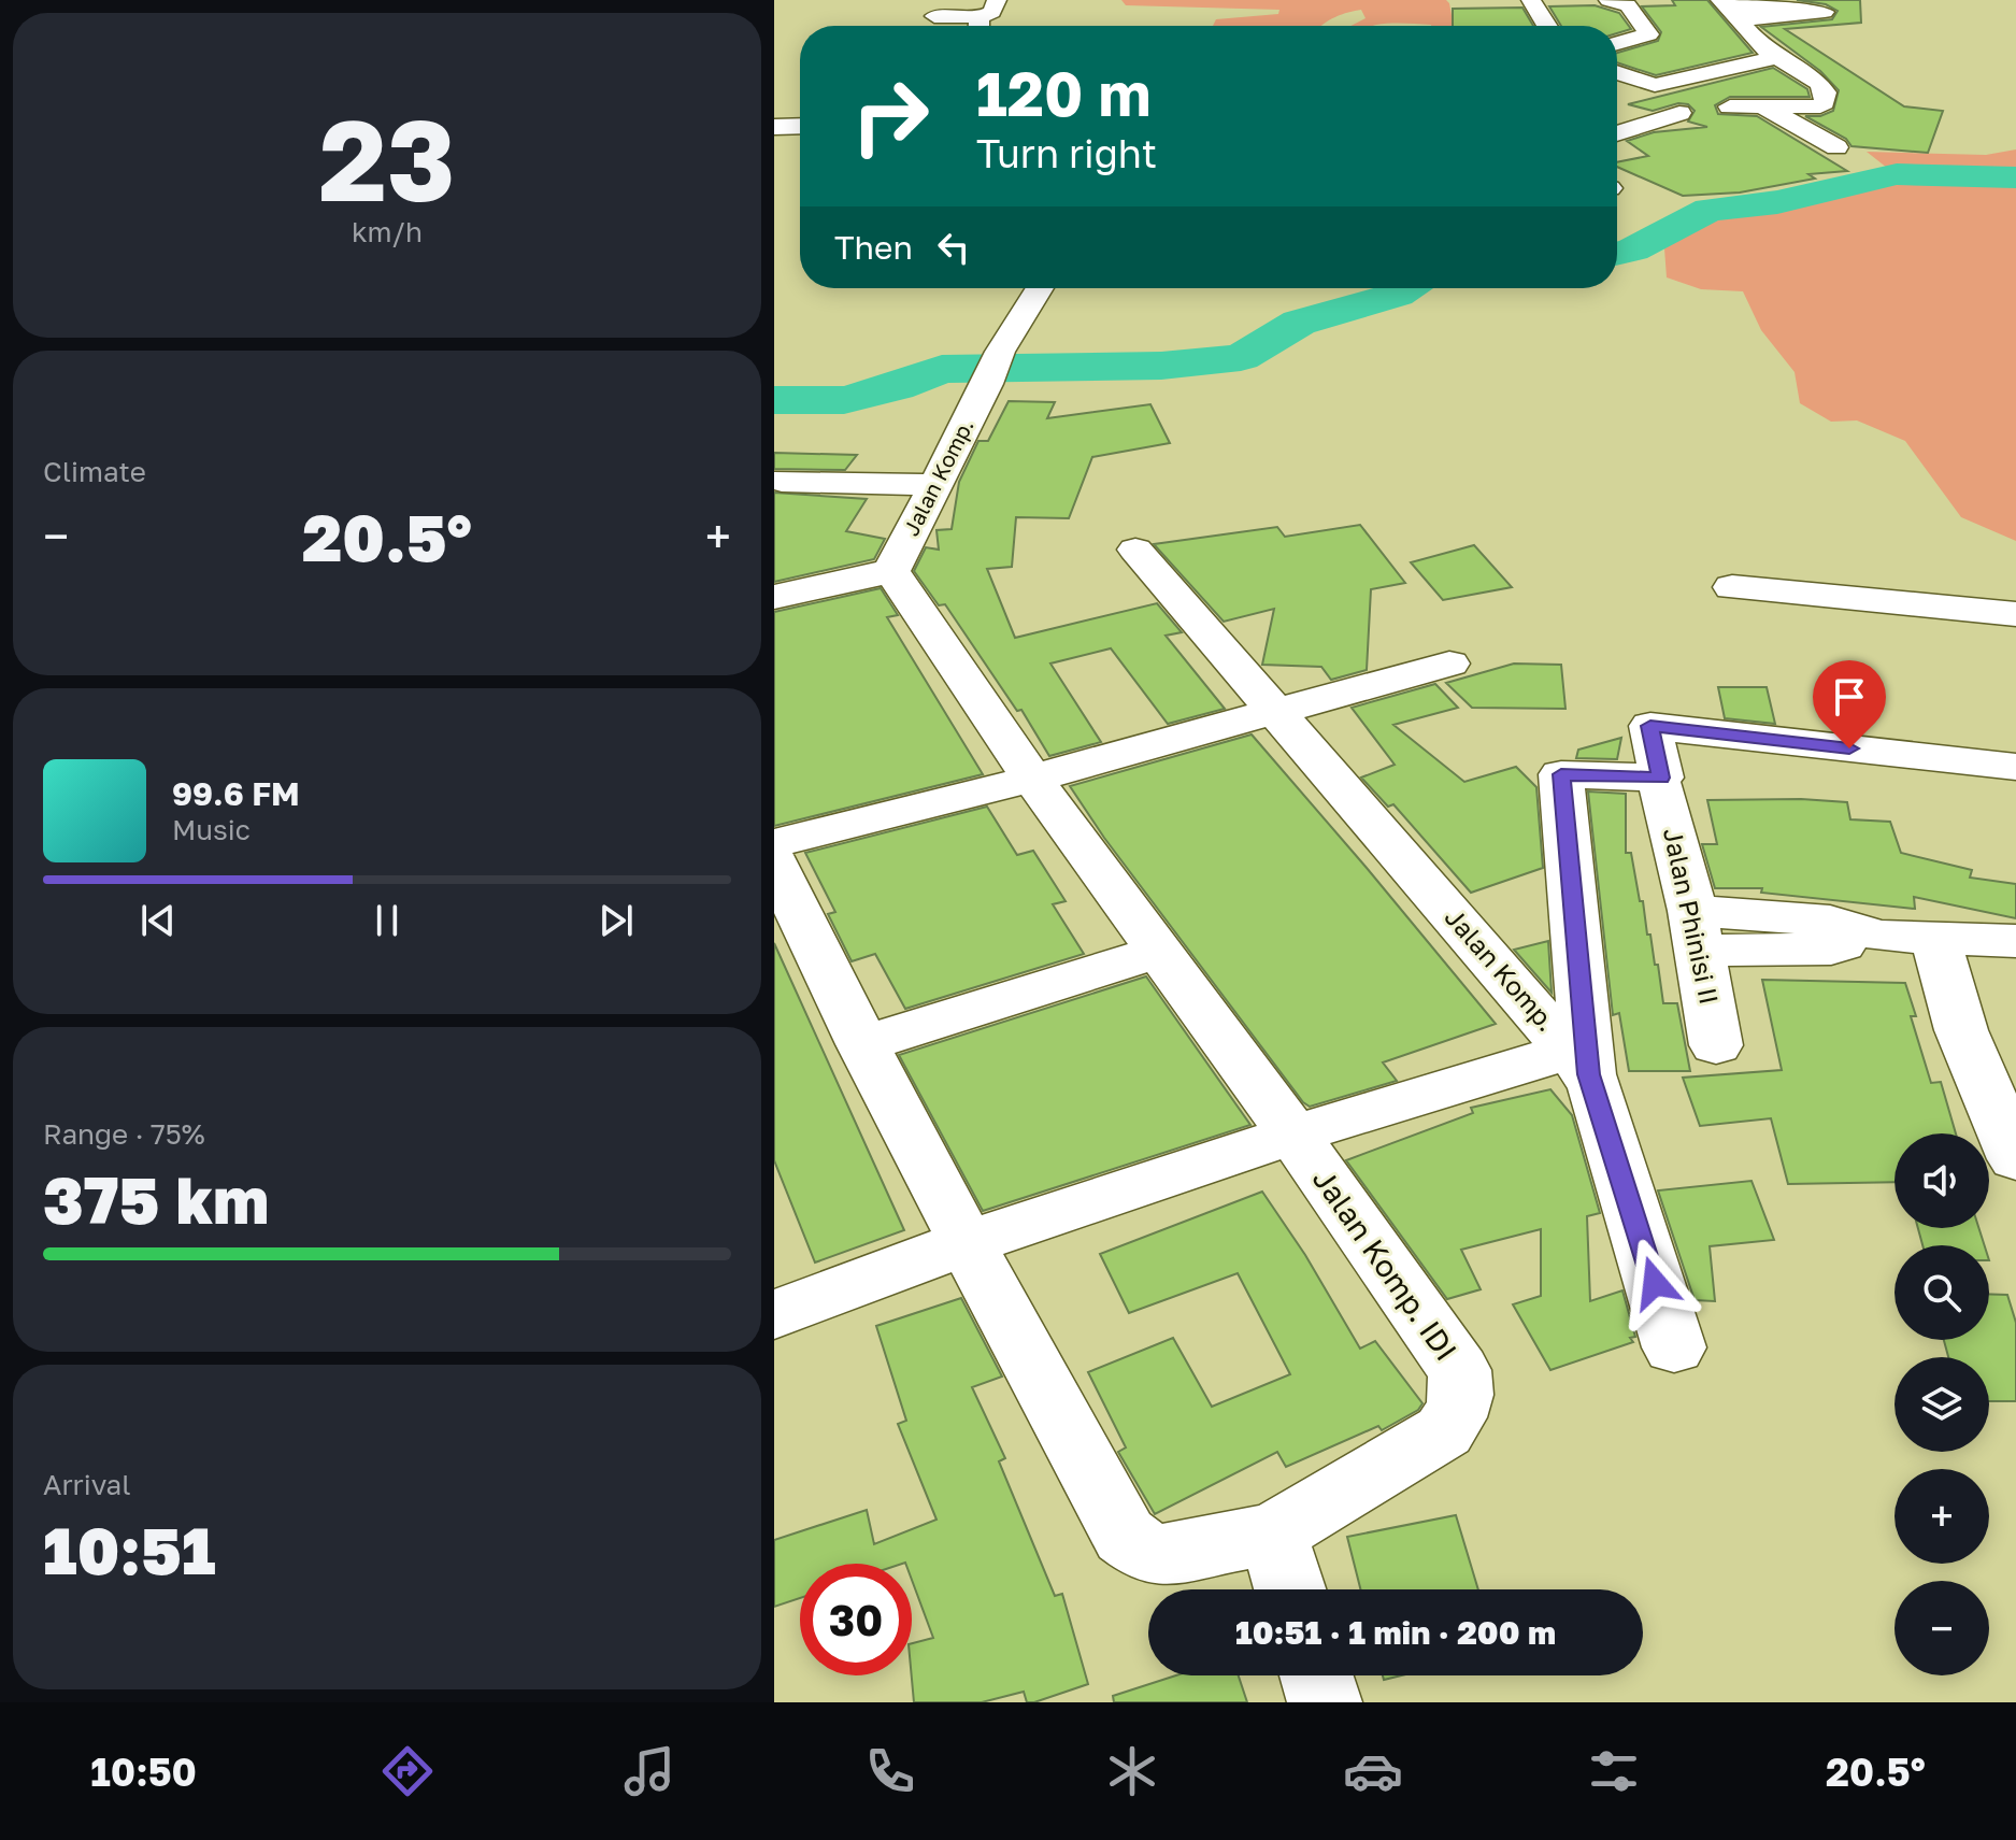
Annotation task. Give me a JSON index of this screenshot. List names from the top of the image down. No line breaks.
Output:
{"streets":{"street":["Jalan Komp.","Jalan Phinisi II","Jalan Komp. IDI"]},"crossings":[["Jalan Komp.","Jalan Komp. IDI"]],"page":{"tile":[["23","km/h"],"Climate",["Range · 75%","375 km"],["Arrival","10:51"]],"turn":["120 m","Turn right"],"then":"Then","heat":["−","20.5°","+"],"song":["99.6 FM","Music"],"map_buttons":["+","−"],"limit":"30","trip":"10:51 · 1 min · 200 m","tabs":["10:50","20.5°"]}}
